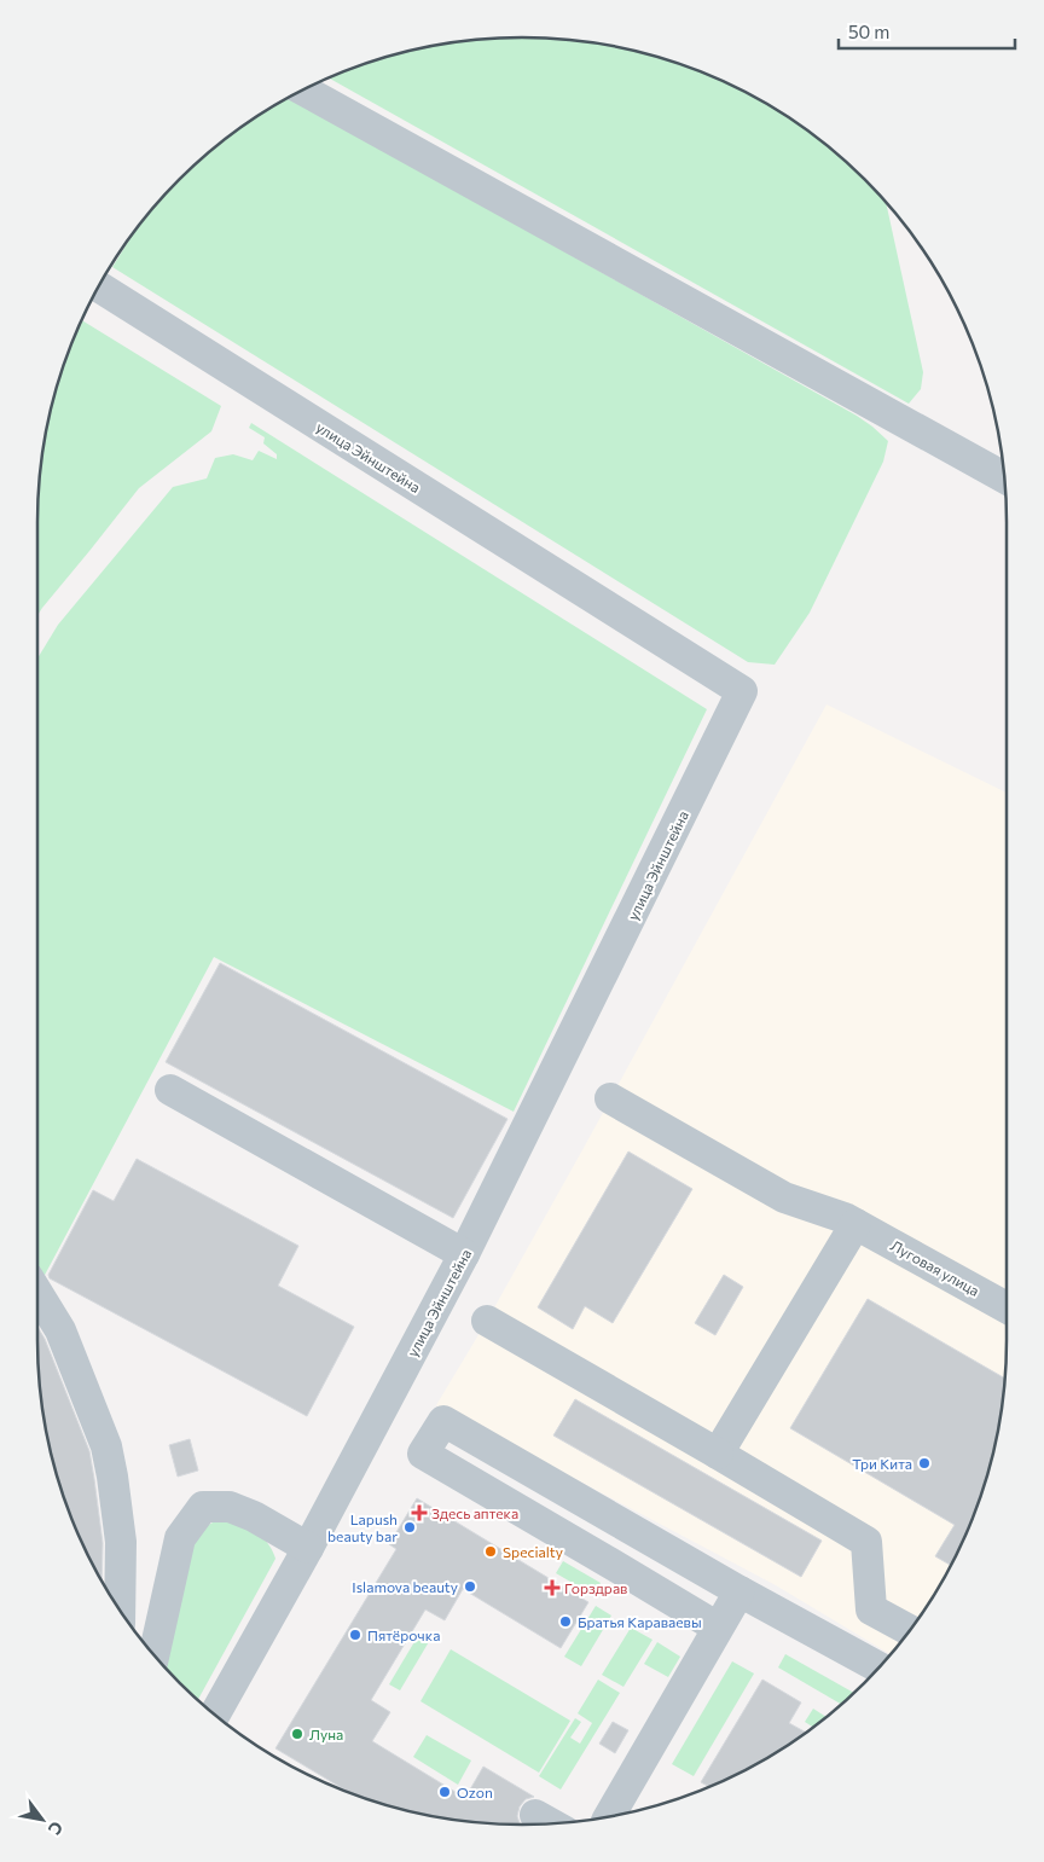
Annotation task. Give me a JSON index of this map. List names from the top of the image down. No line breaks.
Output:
{"streets":{"street":["улица Эйнштейна","Луговая улица"]},"places":{"other":["Три Кита","Lapush beauty bar","Specialty","Islamova beauty","Братья Караваевы","Пятёрочка","Луна","Ozon"],"health":["Здесь аптека","Горздрав"]},"scale_bar":"50 m","north":"bottom right"}
